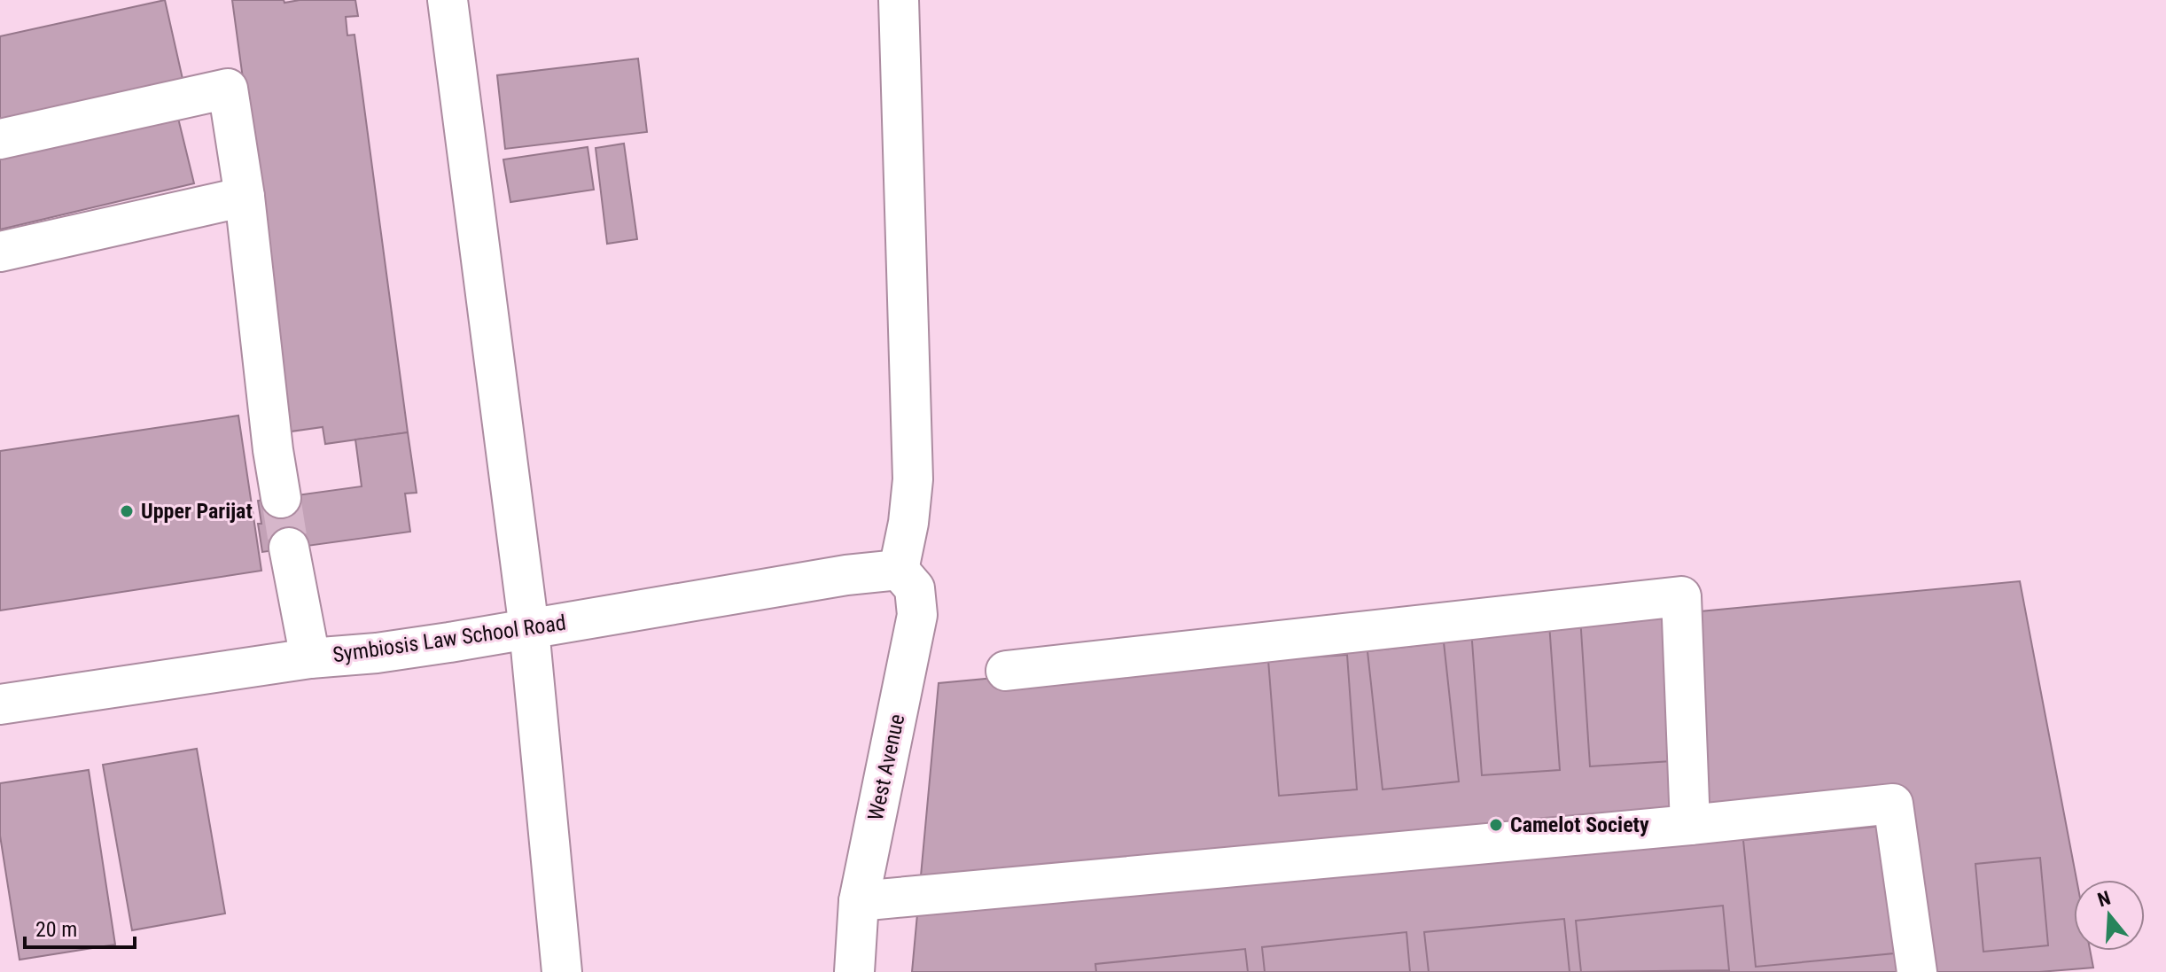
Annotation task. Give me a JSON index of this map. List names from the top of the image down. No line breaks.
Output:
{"streets":{"street":["Symbiosis Law School Road","West Avenue"]},"crossings":[["Symbiosis Law School Road","West Avenue"]],"places":["Upper Parijat","Camelot Society"],"scale_bar":"20 m","north":"top"}
